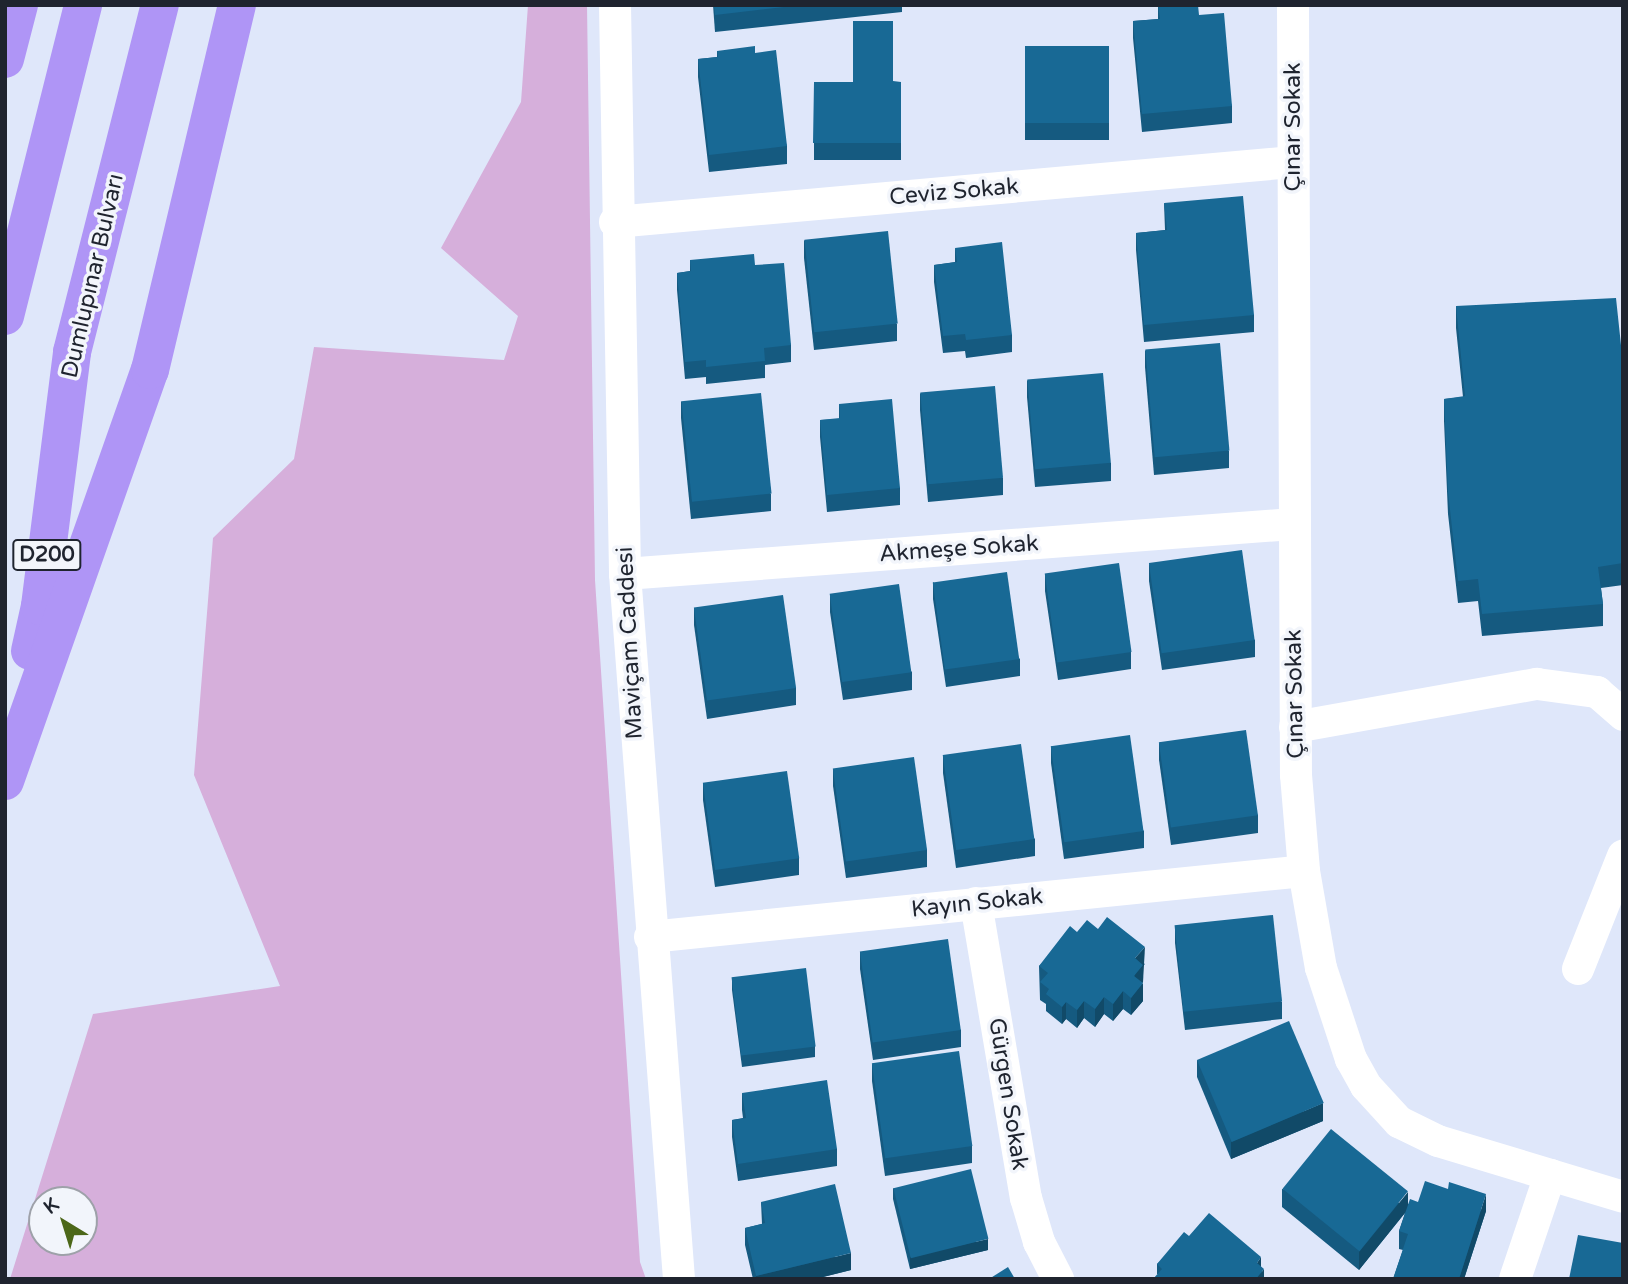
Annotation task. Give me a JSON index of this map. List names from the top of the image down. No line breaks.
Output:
{"streets":{"highway":["Dumlupınar Bulvarı","D200"],"street":["Çınar Sokak","Ceviz Sokak","Akmeşe Sokak","Maviçam Caddesi","Kayın Sokak","Gürgen Sokak"]},"crossings":[["Çınar Sokak","Ceviz Sokak"],["Çınar Sokak","Akmeşe Sokak"],["Çınar Sokak","Kayın Sokak"],["Ceviz Sokak","Maviçam Caddesi"],["Akmeşe Sokak","Maviçam Caddesi"],["Maviçam Caddesi","Kayın Sokak"],["Kayın Sokak","Gürgen Sokak"]],"north":"top left"}
